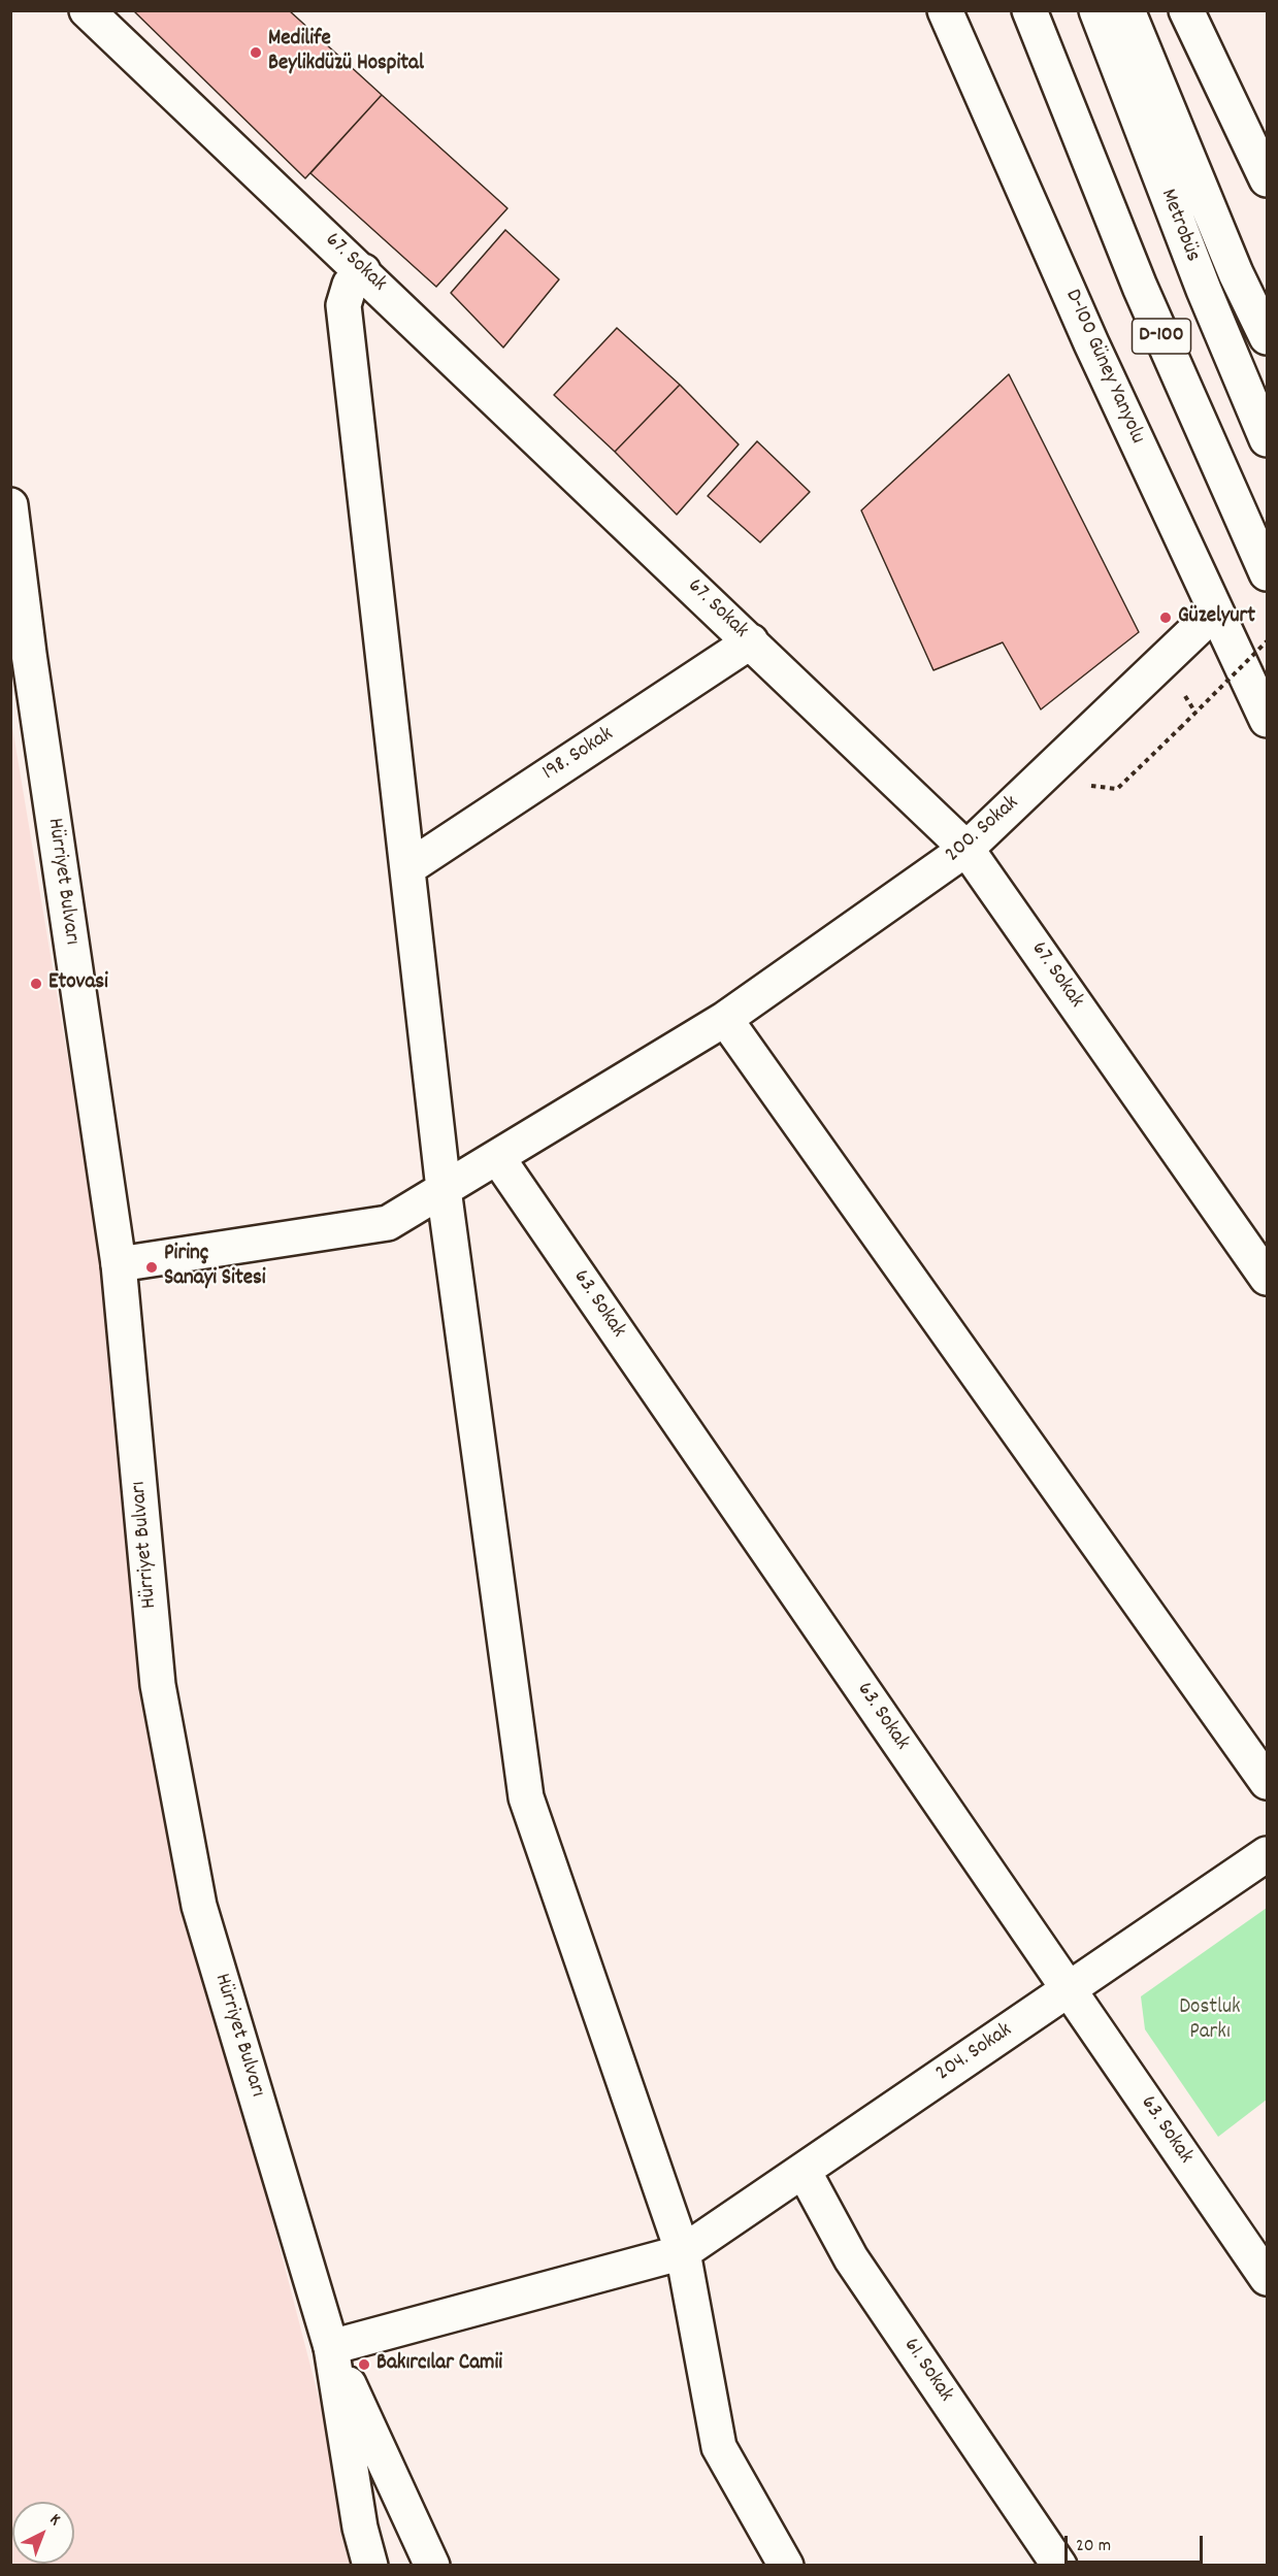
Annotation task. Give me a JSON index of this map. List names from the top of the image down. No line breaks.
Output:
{"streets":{"main road":["Metrobüs","67. Sokak","D-100","D-100 Güney Yanyolu","198. Sokak","200. Sokak","Hürriyet Bulvarı","63. Sokak","204. Sokak","61. Sokak"]},"crossings":[["67. Sokak","198. Sokak"],["67. Sokak","200. Sokak"],["D-100 Güney Yanyolu","200. Sokak"],["200. Sokak","Hürriyet Bulvarı"],["200. Sokak","63. Sokak"],["Hürriyet Bulvarı","204. Sokak"],["63. Sokak","204. Sokak"],["204. Sokak","61. Sokak"]],"parks":["Dostluk Parkı"],"places":["Medilife Beylikdüzü Hospital","Güzelyurt","Etovasi","Pirinç Sanayi Sitesi","Bakırcılar Camii"],"scale_bar":"20 m","north":"top right"}
